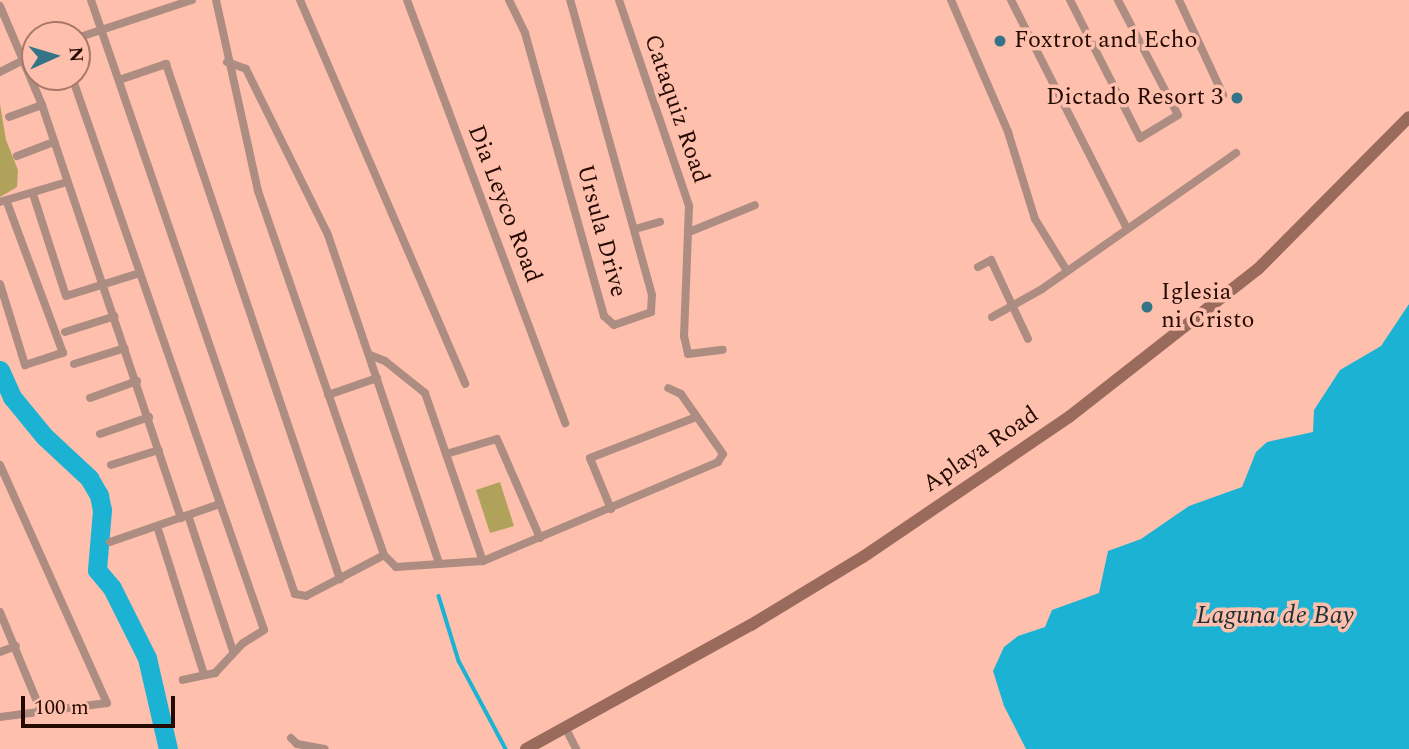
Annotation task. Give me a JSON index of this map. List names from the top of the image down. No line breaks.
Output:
{"streets":{"street":["Cataquiz Road","Dia Leyco Road","Ursula Drive","Aplaya Road"]},"water":["Laguna de Bay"],"places":["Foxtrot and Echo","Dictado Resort 3","Iglesia ni Cristo"],"scale_bar":"100 m","north":"right"}
